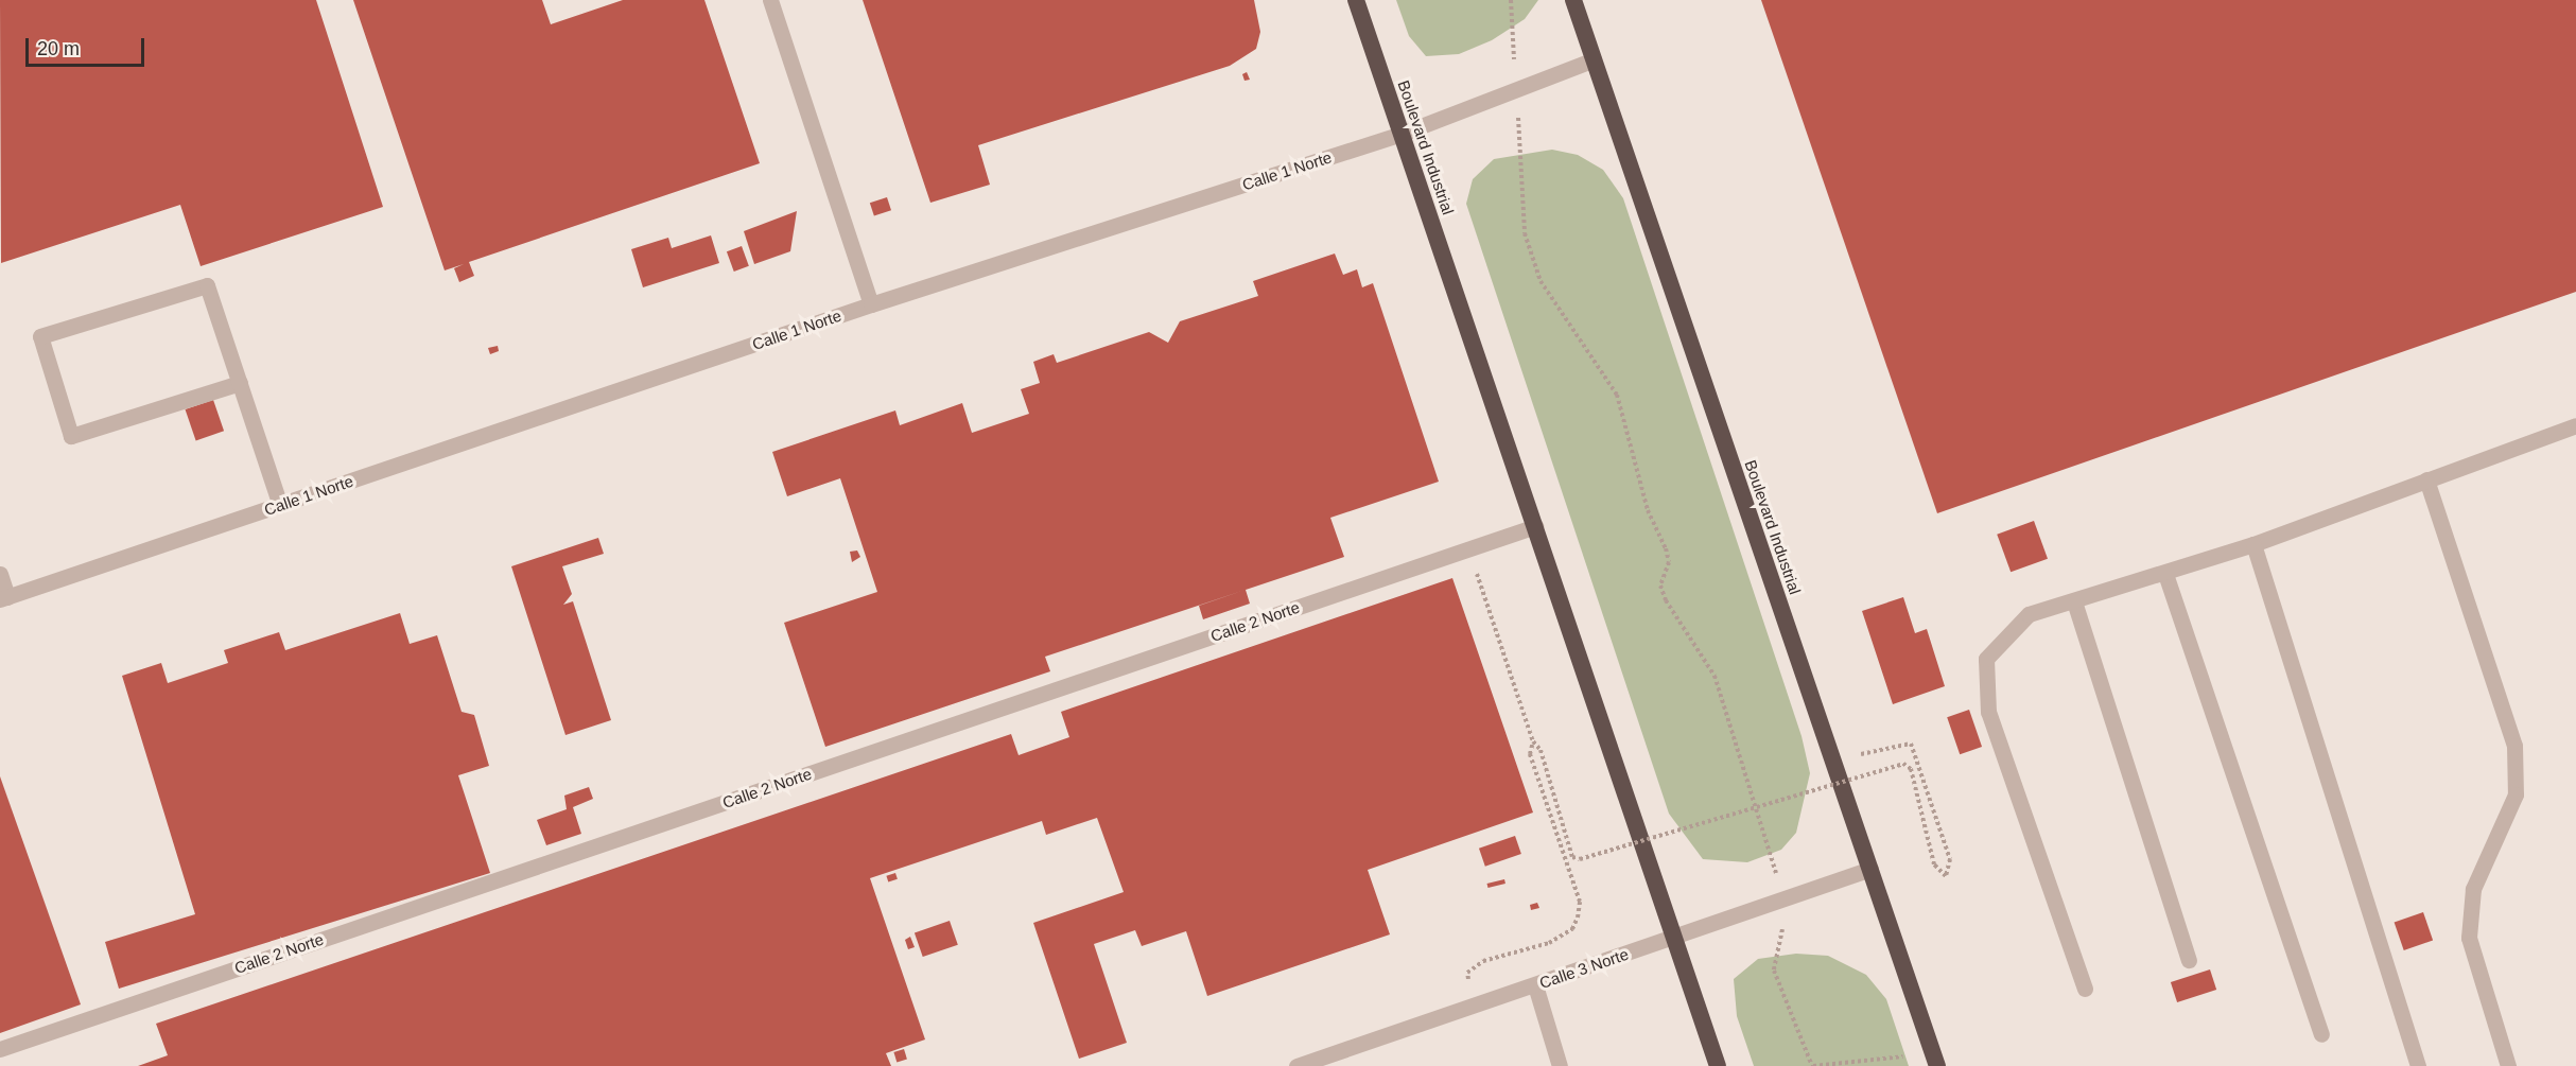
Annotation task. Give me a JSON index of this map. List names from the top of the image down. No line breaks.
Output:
{"streets":{"highway":["Boulevard Industrial"],"street":["Calle 1 Norte","Calle 2 Norte","Calle 3 Norte"]},"crossings":[["Boulevard Industrial","Calle 1 Norte"],["Boulevard Industrial","Calle 2 Norte"],["Boulevard Industrial","Calle 3 Norte"]],"scale_bar":"20 m"}
